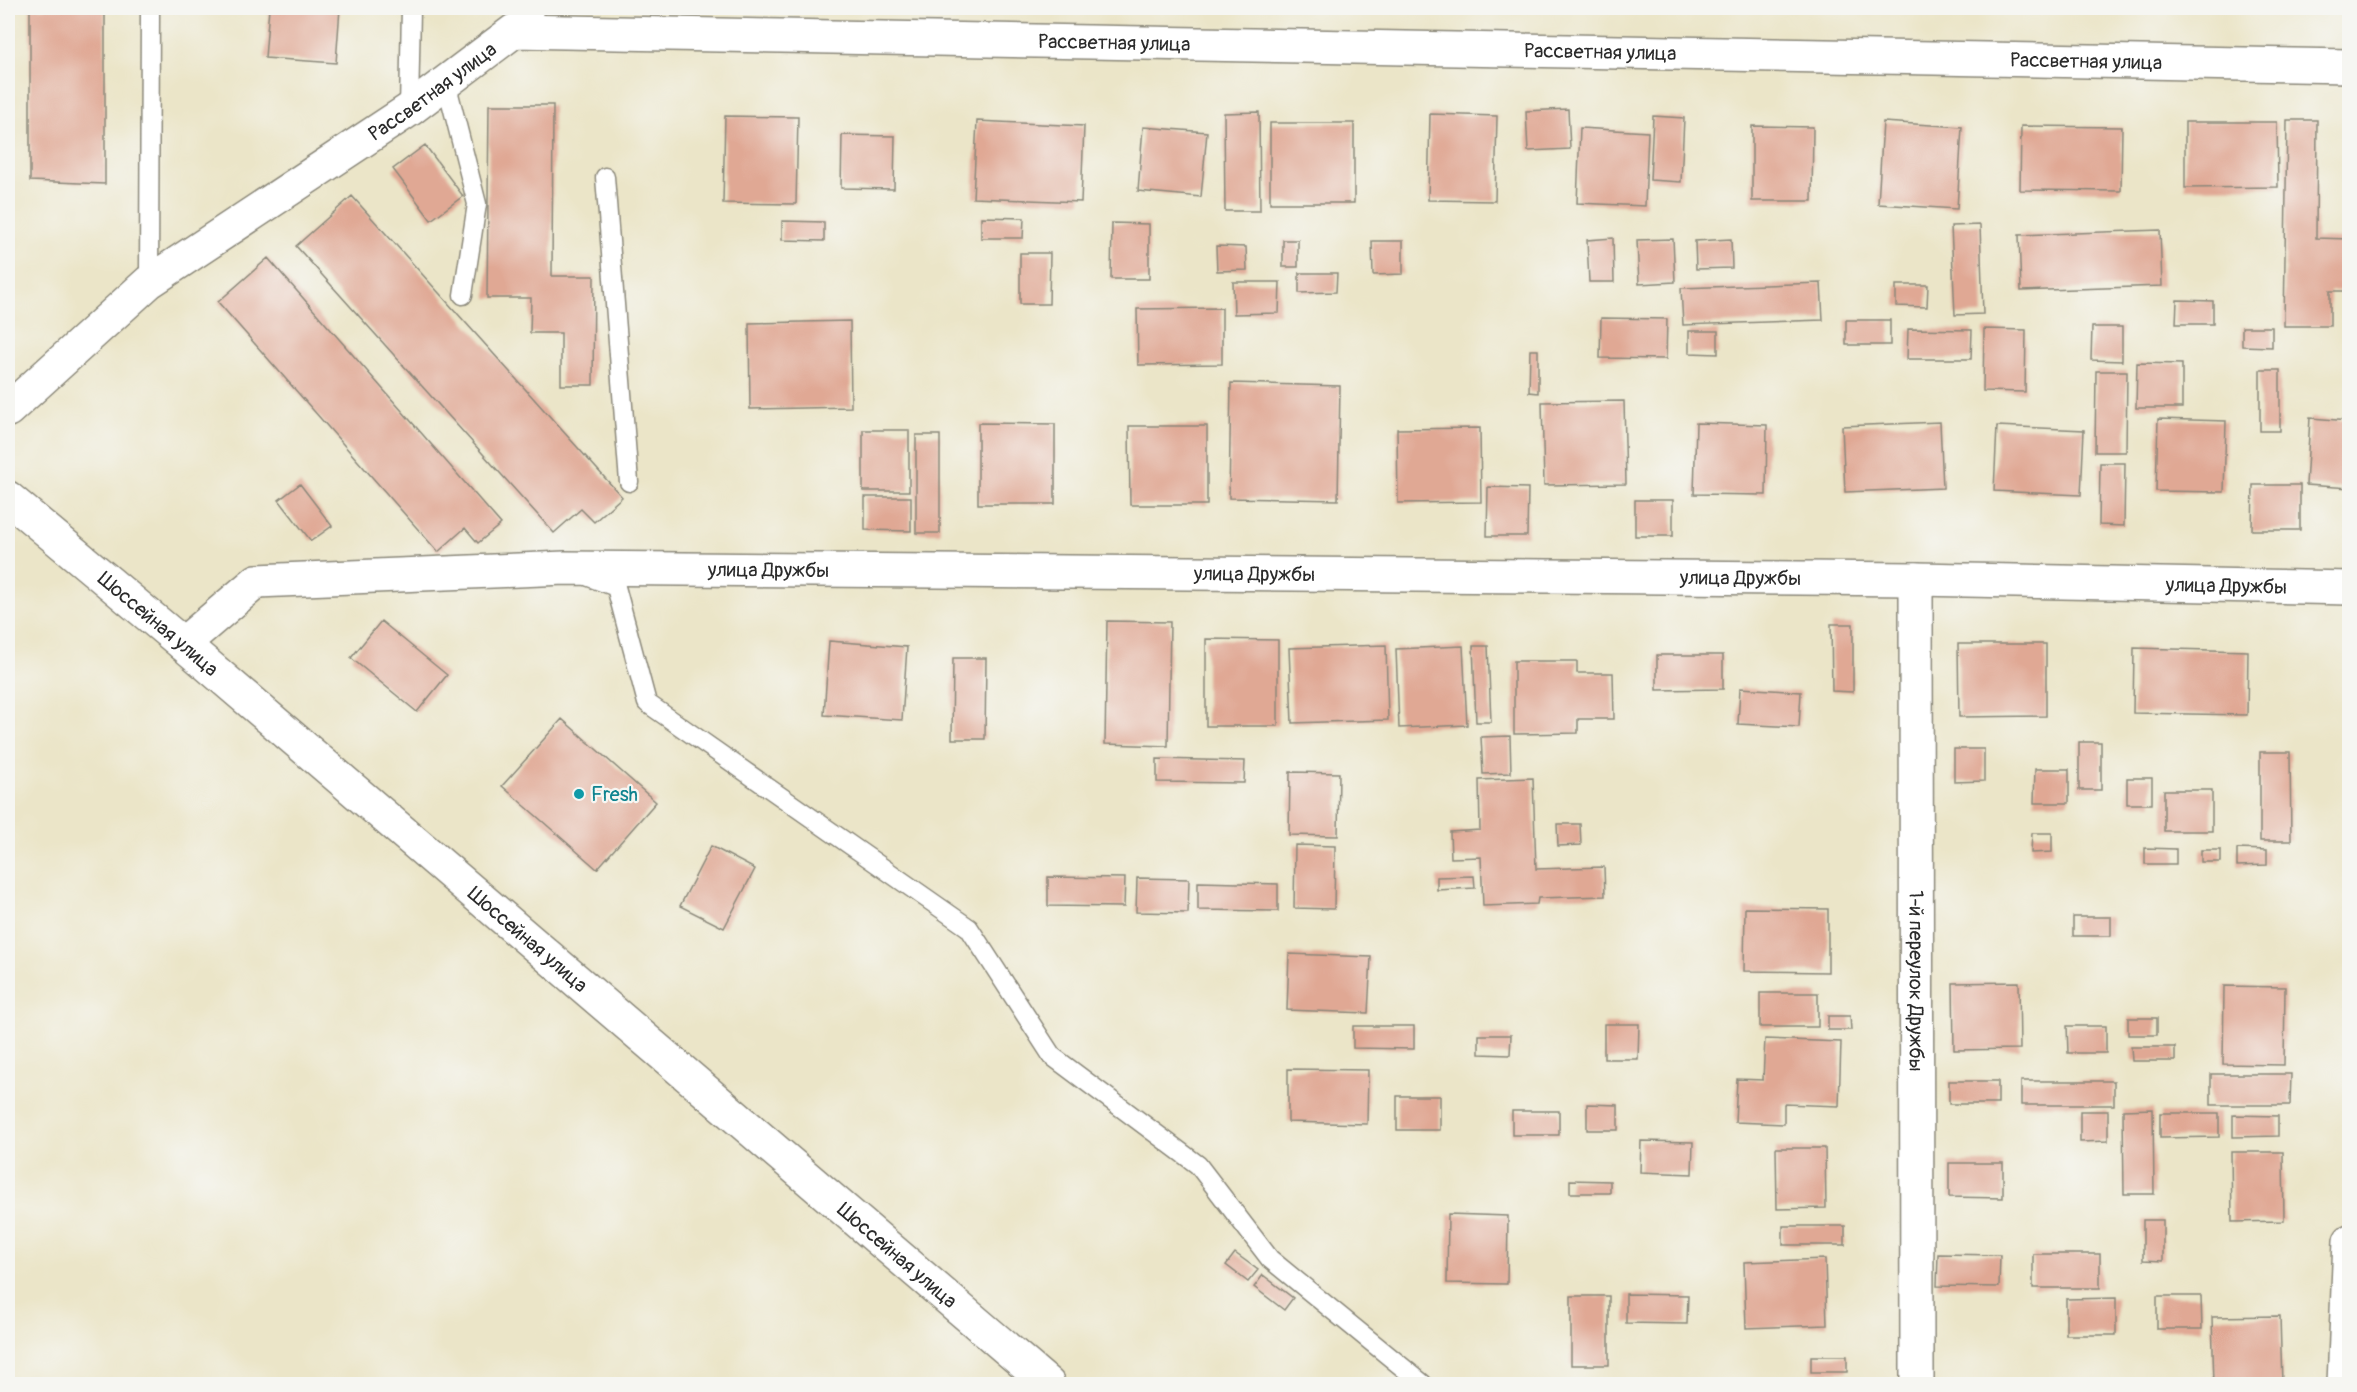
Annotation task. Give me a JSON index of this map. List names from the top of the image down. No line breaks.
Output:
{"streets":{"street":["Рассветная улица","улица Дружбы","Шоссейная улица","1-й переулок Дружбы"]},"crossings":[["улица Дружбы","Шоссейная улица"],["улица Дружбы","1-й переулок Дружбы"]],"places":["Fresh"]}
